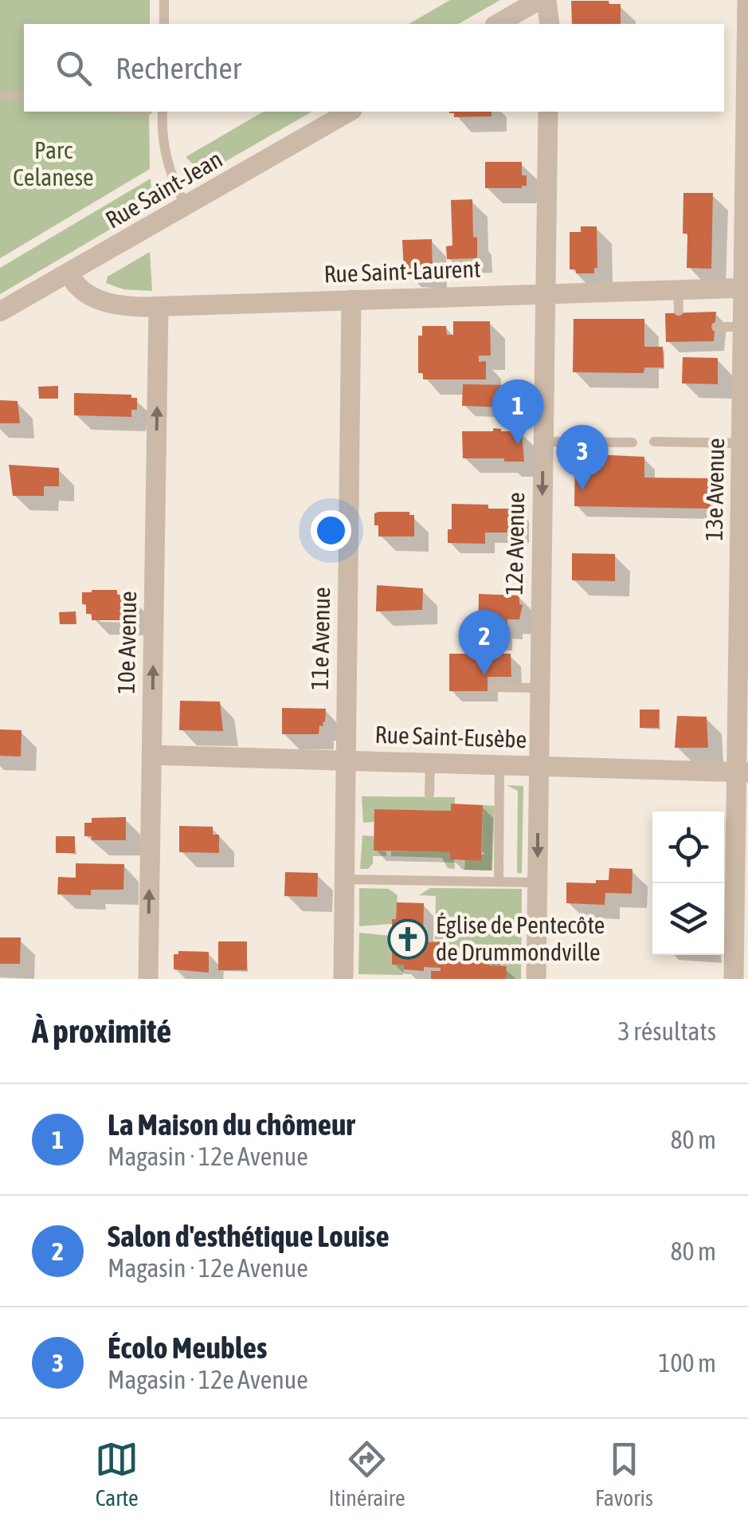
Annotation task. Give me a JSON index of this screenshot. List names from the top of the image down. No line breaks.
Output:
{"streets":{"street":["Rue Saint-Jean","Rue Saint-Laurent","13e Avenue","12e Avenue","11e Avenue","10e Avenue","Rue Saint-Eusèbe"]},"crossings":[["Rue Saint-Jean","Rue Saint-Laurent"],["Rue Saint-Laurent","13e Avenue"],["Rue Saint-Laurent","12e Avenue"],["Rue Saint-Laurent","11e Avenue"],["Rue Saint-Laurent","10e Avenue"],["13e Avenue","Rue Saint-Eusèbe"],["12e Avenue","Rue Saint-Eusèbe"],["11e Avenue","Rue Saint-Eusèbe"],["10e Avenue","Rue Saint-Eusèbe"]],"one_way":["12e Avenue","10e Avenue"],"parks":["Parc Celanese"],"places":{"church":["Église de Pentecôte de Drummondville"]},"page":{"search":"Rechercher","pins":["1","3","2"],"heading":["À proximité","3 résultats"],"list":[{"mark":"1","name":"La Maison du chômeur","note":"Magasin · 12e Avenue","value":"80 m"},{"mark":"2","name":"Salon d'esthétique Louise","note":"Magasin · 12e Avenue","value":"80 m"},{"mark":"3","name":"Écolo Meubles","note":"Magasin · 12e Avenue","value":"100 m"}],"nav":["Carte","Itinéraire","Favoris"]}}
